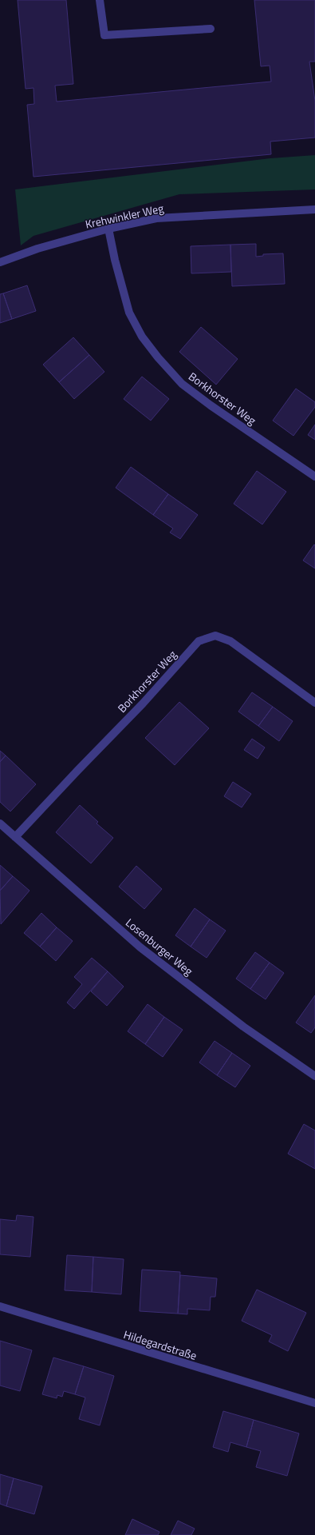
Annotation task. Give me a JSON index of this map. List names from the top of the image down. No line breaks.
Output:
{"streets":{"street":["Krehwinkler Weg","Borkhorster Weg","Losenburger Weg","Hildegardstraße"]},"crossings":[["Krehwinkler Weg","Borkhorster Weg"],["Borkhorster Weg","Losenburger Weg"]]}
